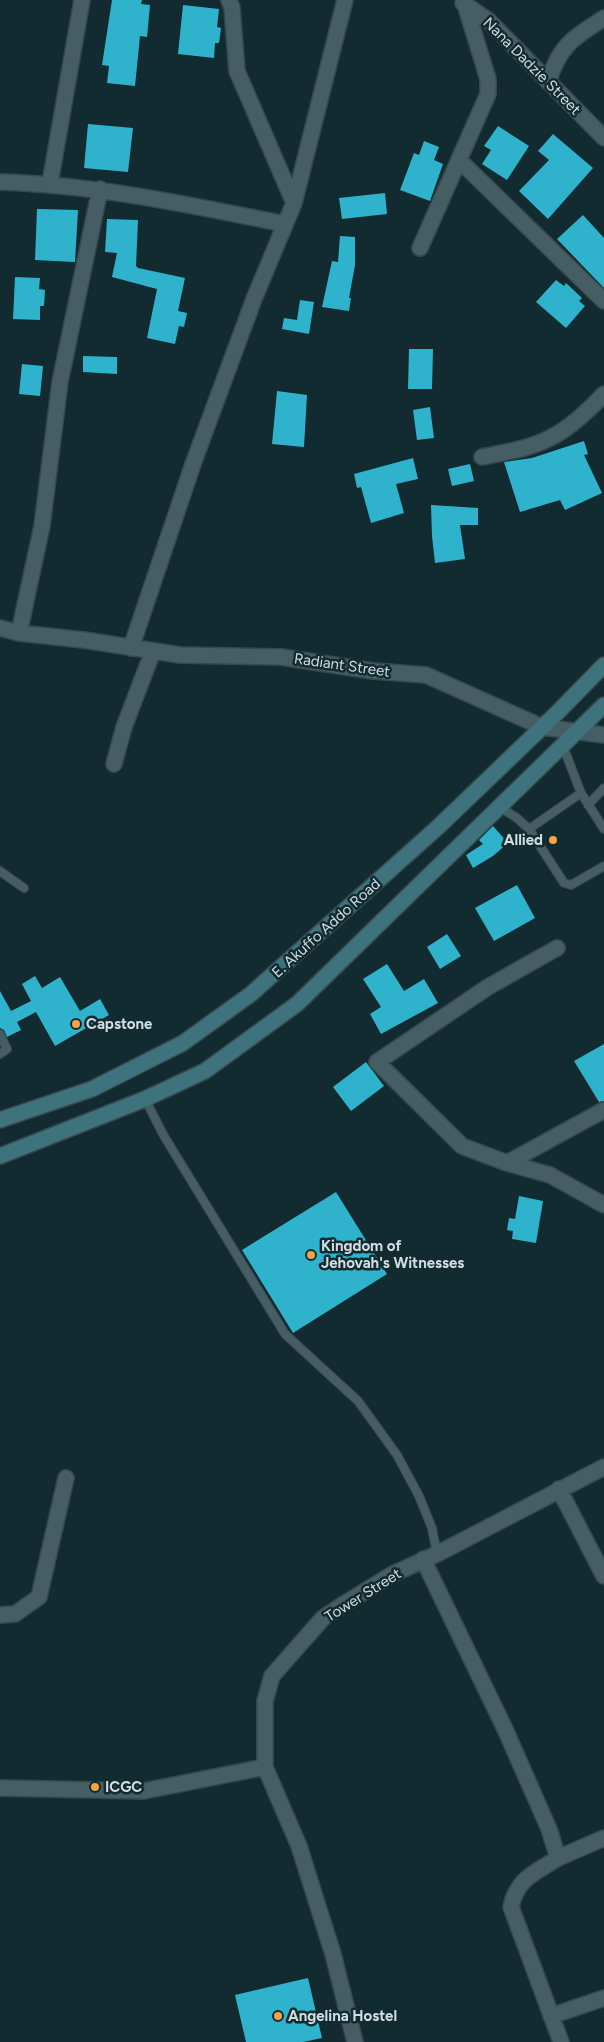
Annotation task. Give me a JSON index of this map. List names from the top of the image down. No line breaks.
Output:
{"streets":{"main road":["E. Akuffo Addo Road"],"street":["Nana Dadzie Street","Radiant Street","Tower Street"]},"crossings":[["Radiant Street","E. Akuffo Addo Road"]],"places":["Allied","Capstone","Kingdom of Jehovah's Witnesses","ICGC","Angelina Hostel"]}
